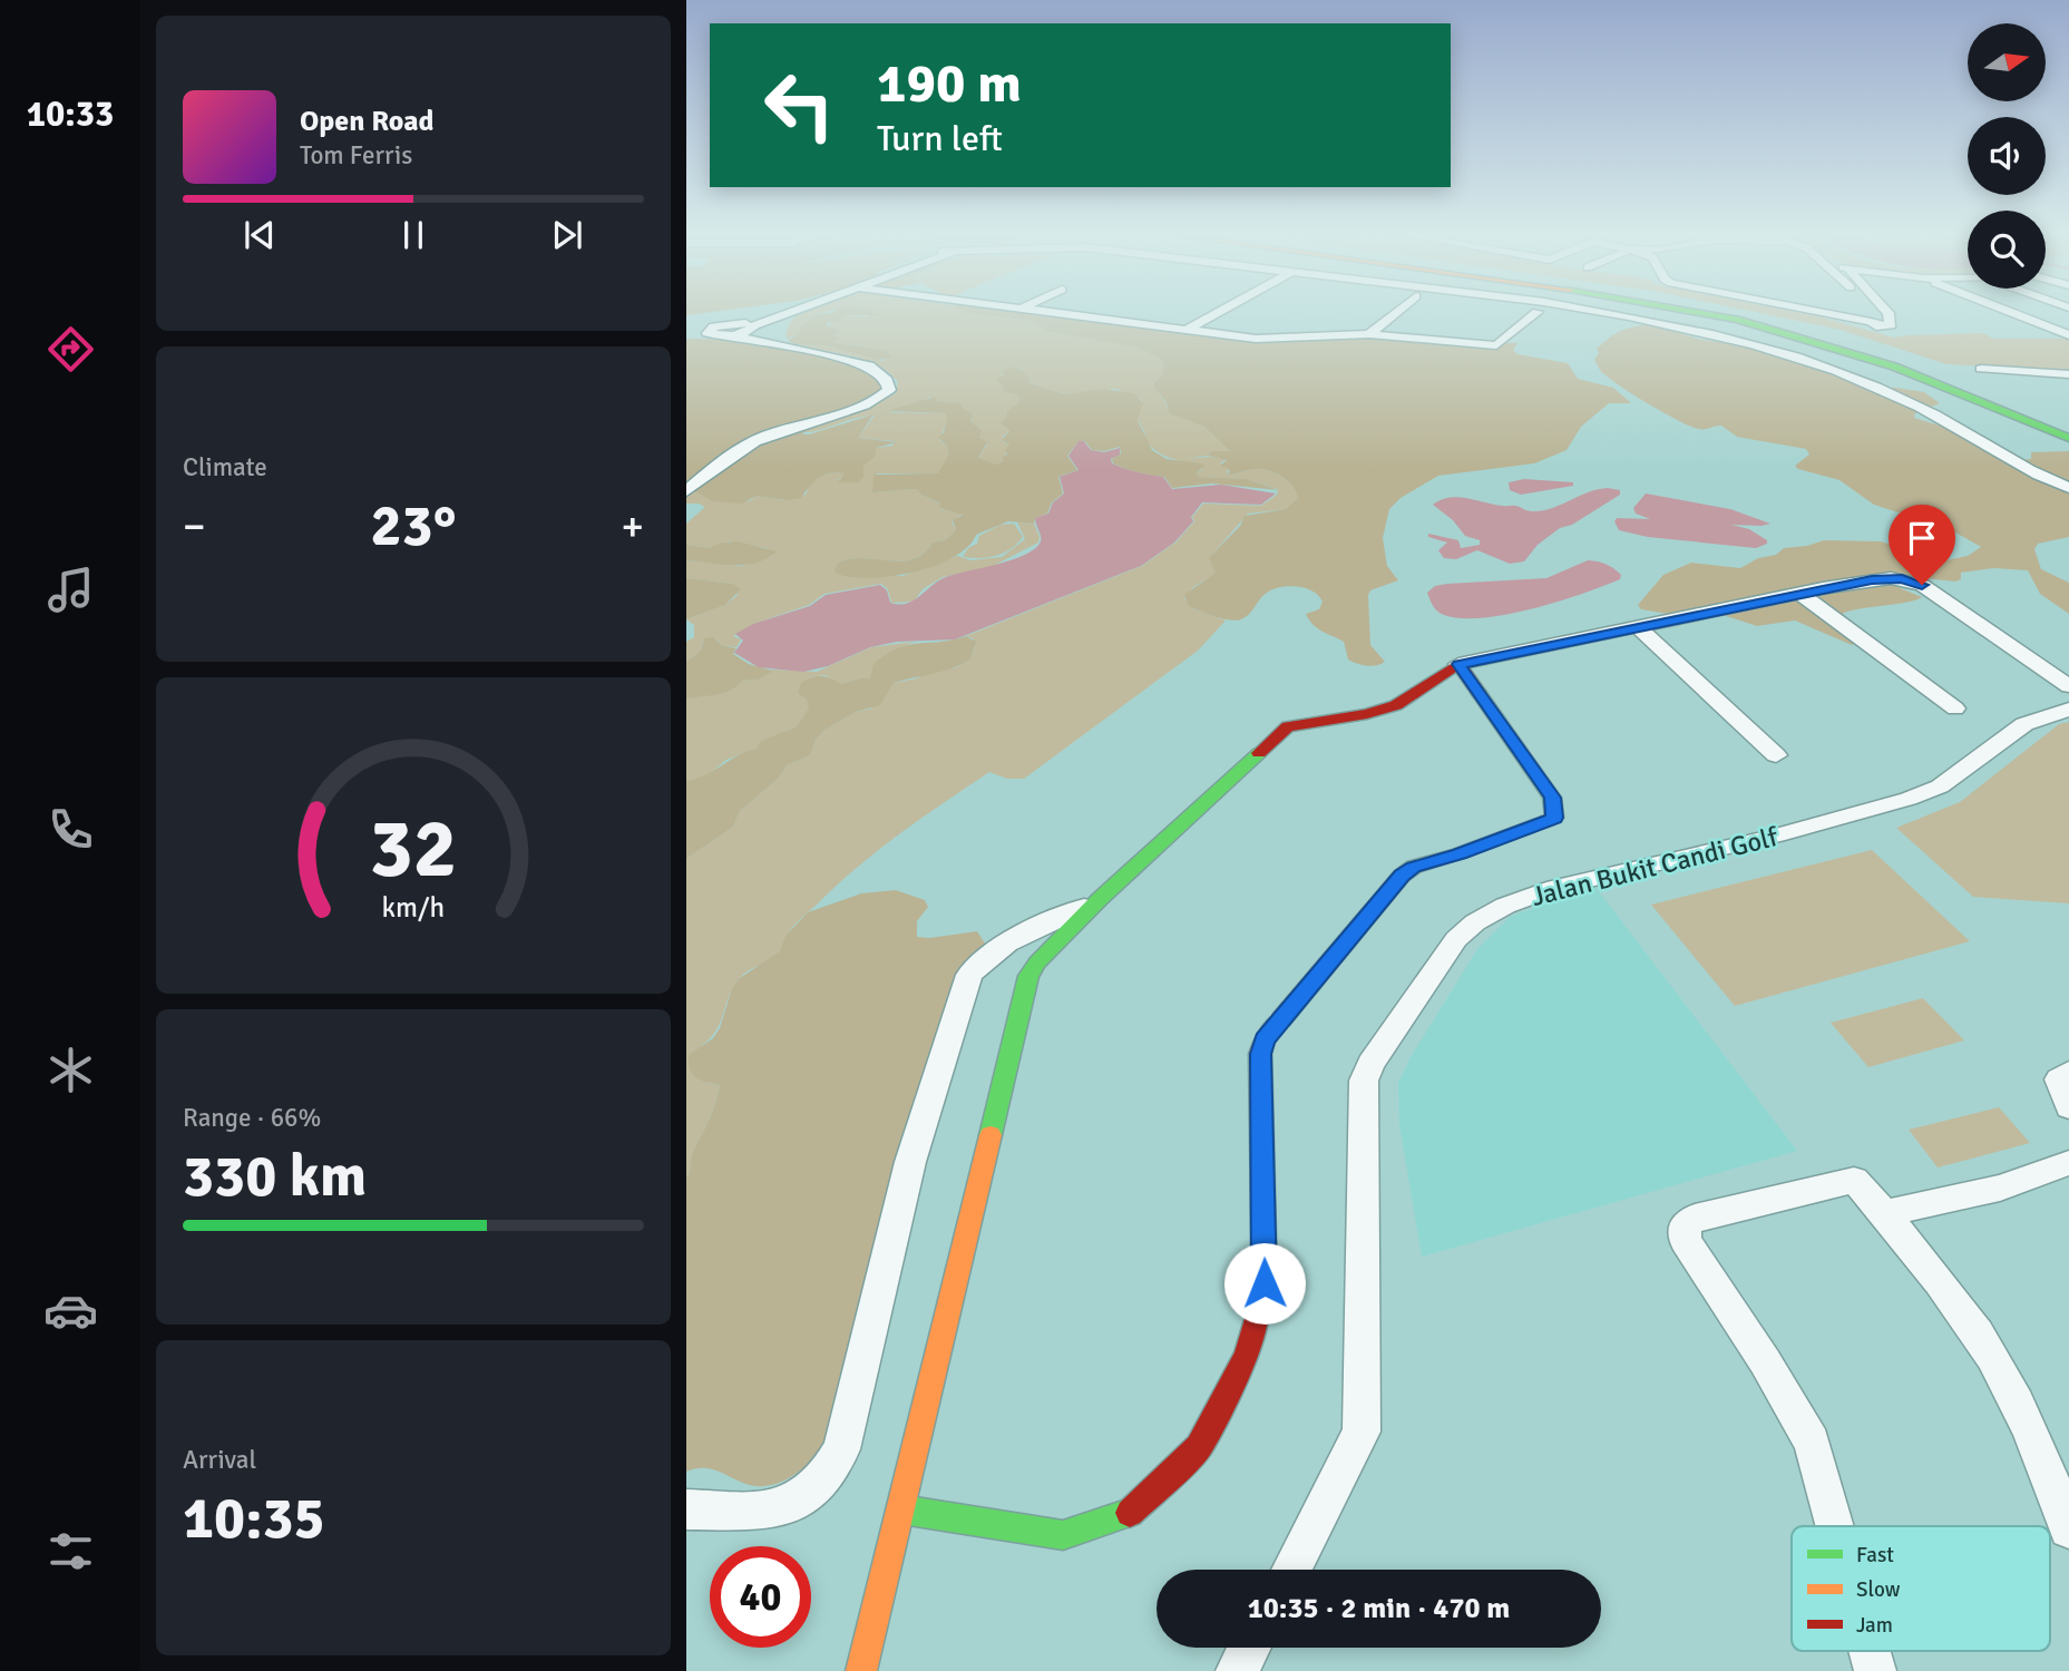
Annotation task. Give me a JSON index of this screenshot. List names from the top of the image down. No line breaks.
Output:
{"streets":{"street":["Jalan Bukit Candi Golf"]},"legend":["Fast","Slow","Jam"],"north":"right","page":{"tabs":"10:33","turn":["190 m","Turn left"],"song":["Open Road","Tom Ferris"],"tile":["Climate",["Range · 66%","330 km"],["Arrival","10:35"]],"heat":["−","23°","+"],"limit":"40","trip":"10:35 · 2 min · 470 m","gauge":["32","km/h"]}}
